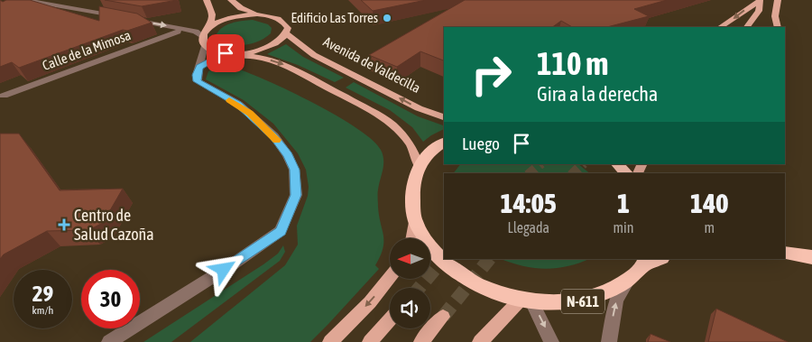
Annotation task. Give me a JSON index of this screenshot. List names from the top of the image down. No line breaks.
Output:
{"streets":{"highway":["N-611"],"main road":["Avenida de Valdecilla"],"street":["Calle de la Mimosa"]},"places":{"other":["Edificio Las Torres"],"health":["Centro de Salud Cazoña"]},"north":"left","page":{"turn":["110 m","Gira a la derecha"],"then":"Luego","eta":["14:05","Llegada","1","min","140","m"],"speed":"29 km/h","limit":"30"}}
